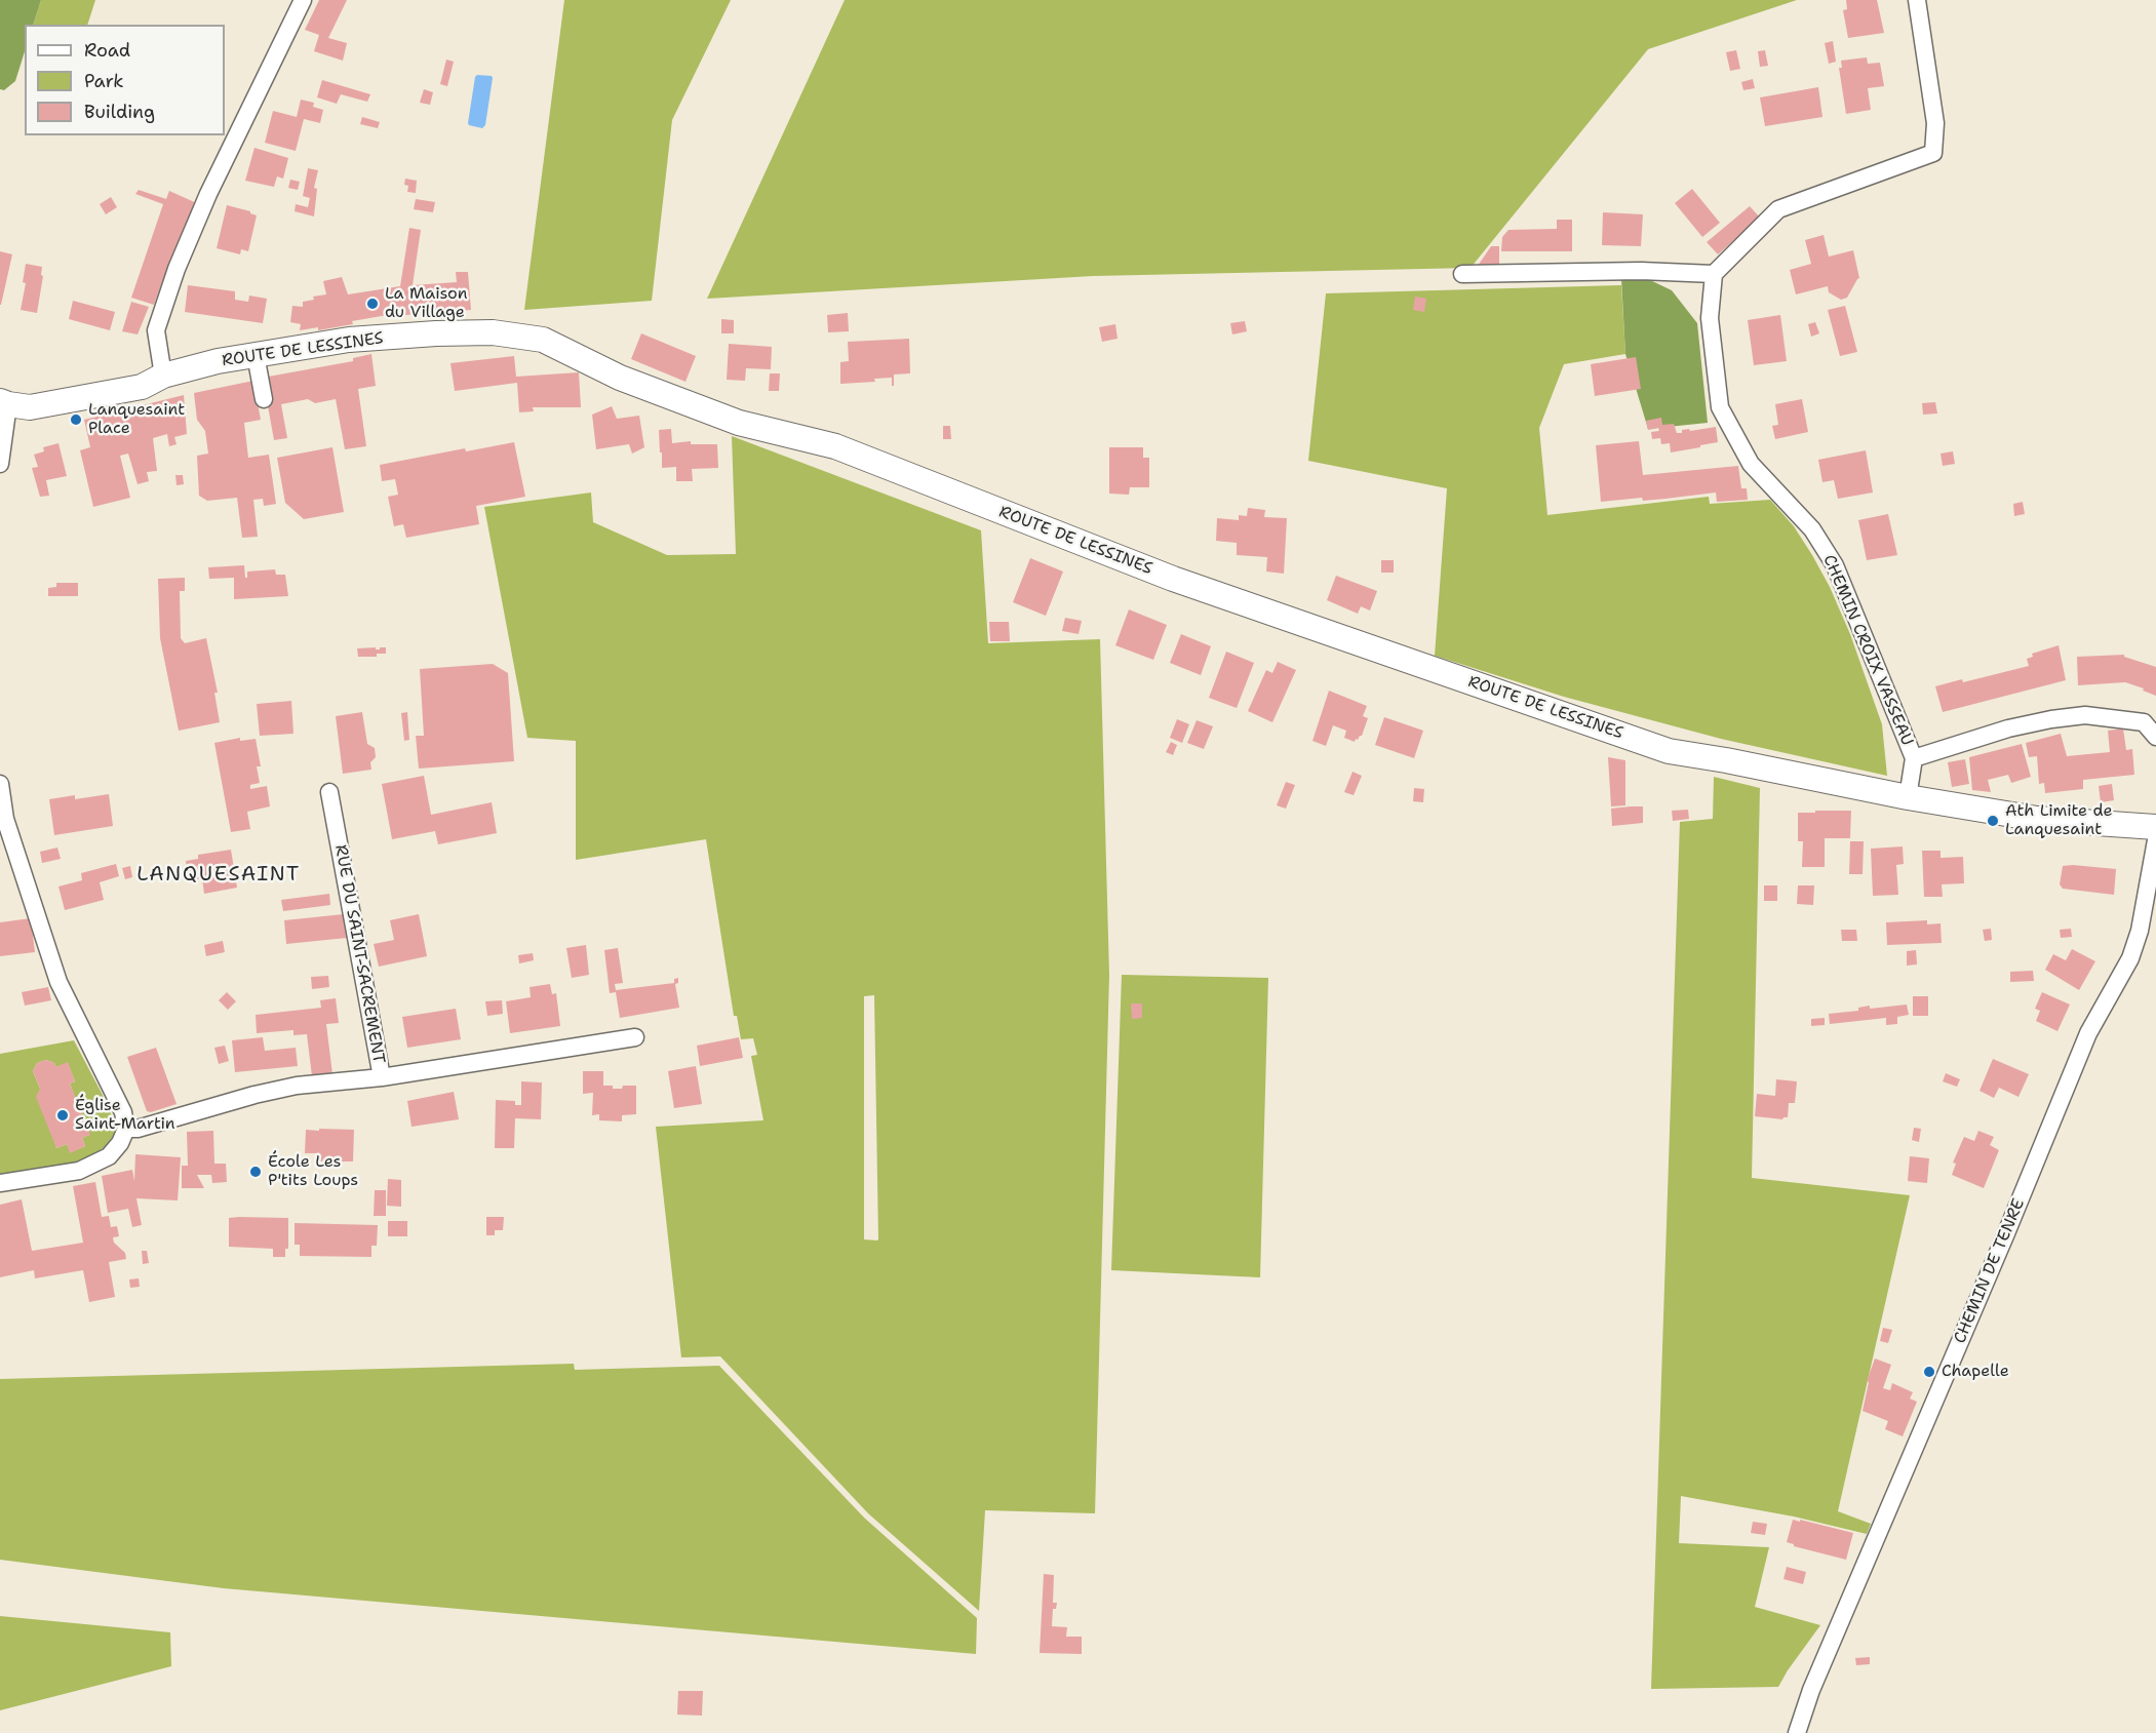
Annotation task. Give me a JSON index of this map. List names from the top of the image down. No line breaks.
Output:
{"streets":{"main road":["ROUTE DE LESSINES"],"street":["CHEMIN CROIX VASSEAU","RUE DU SAINT-SACREMENT","CHEMIN DE TENRE"]},"crossings":[["ROUTE DE LESSINES","CHEMIN CROIX VASSEAU"]],"districts":["LANQUESAINT"],"places":["La Maison du Village","Lanquesaint Place","Ath Limite de Lanquesaint","Église Saint-Martin","École Les P'tits Loups","Chapelle"],"legend":["Road","Park","Building"]}
